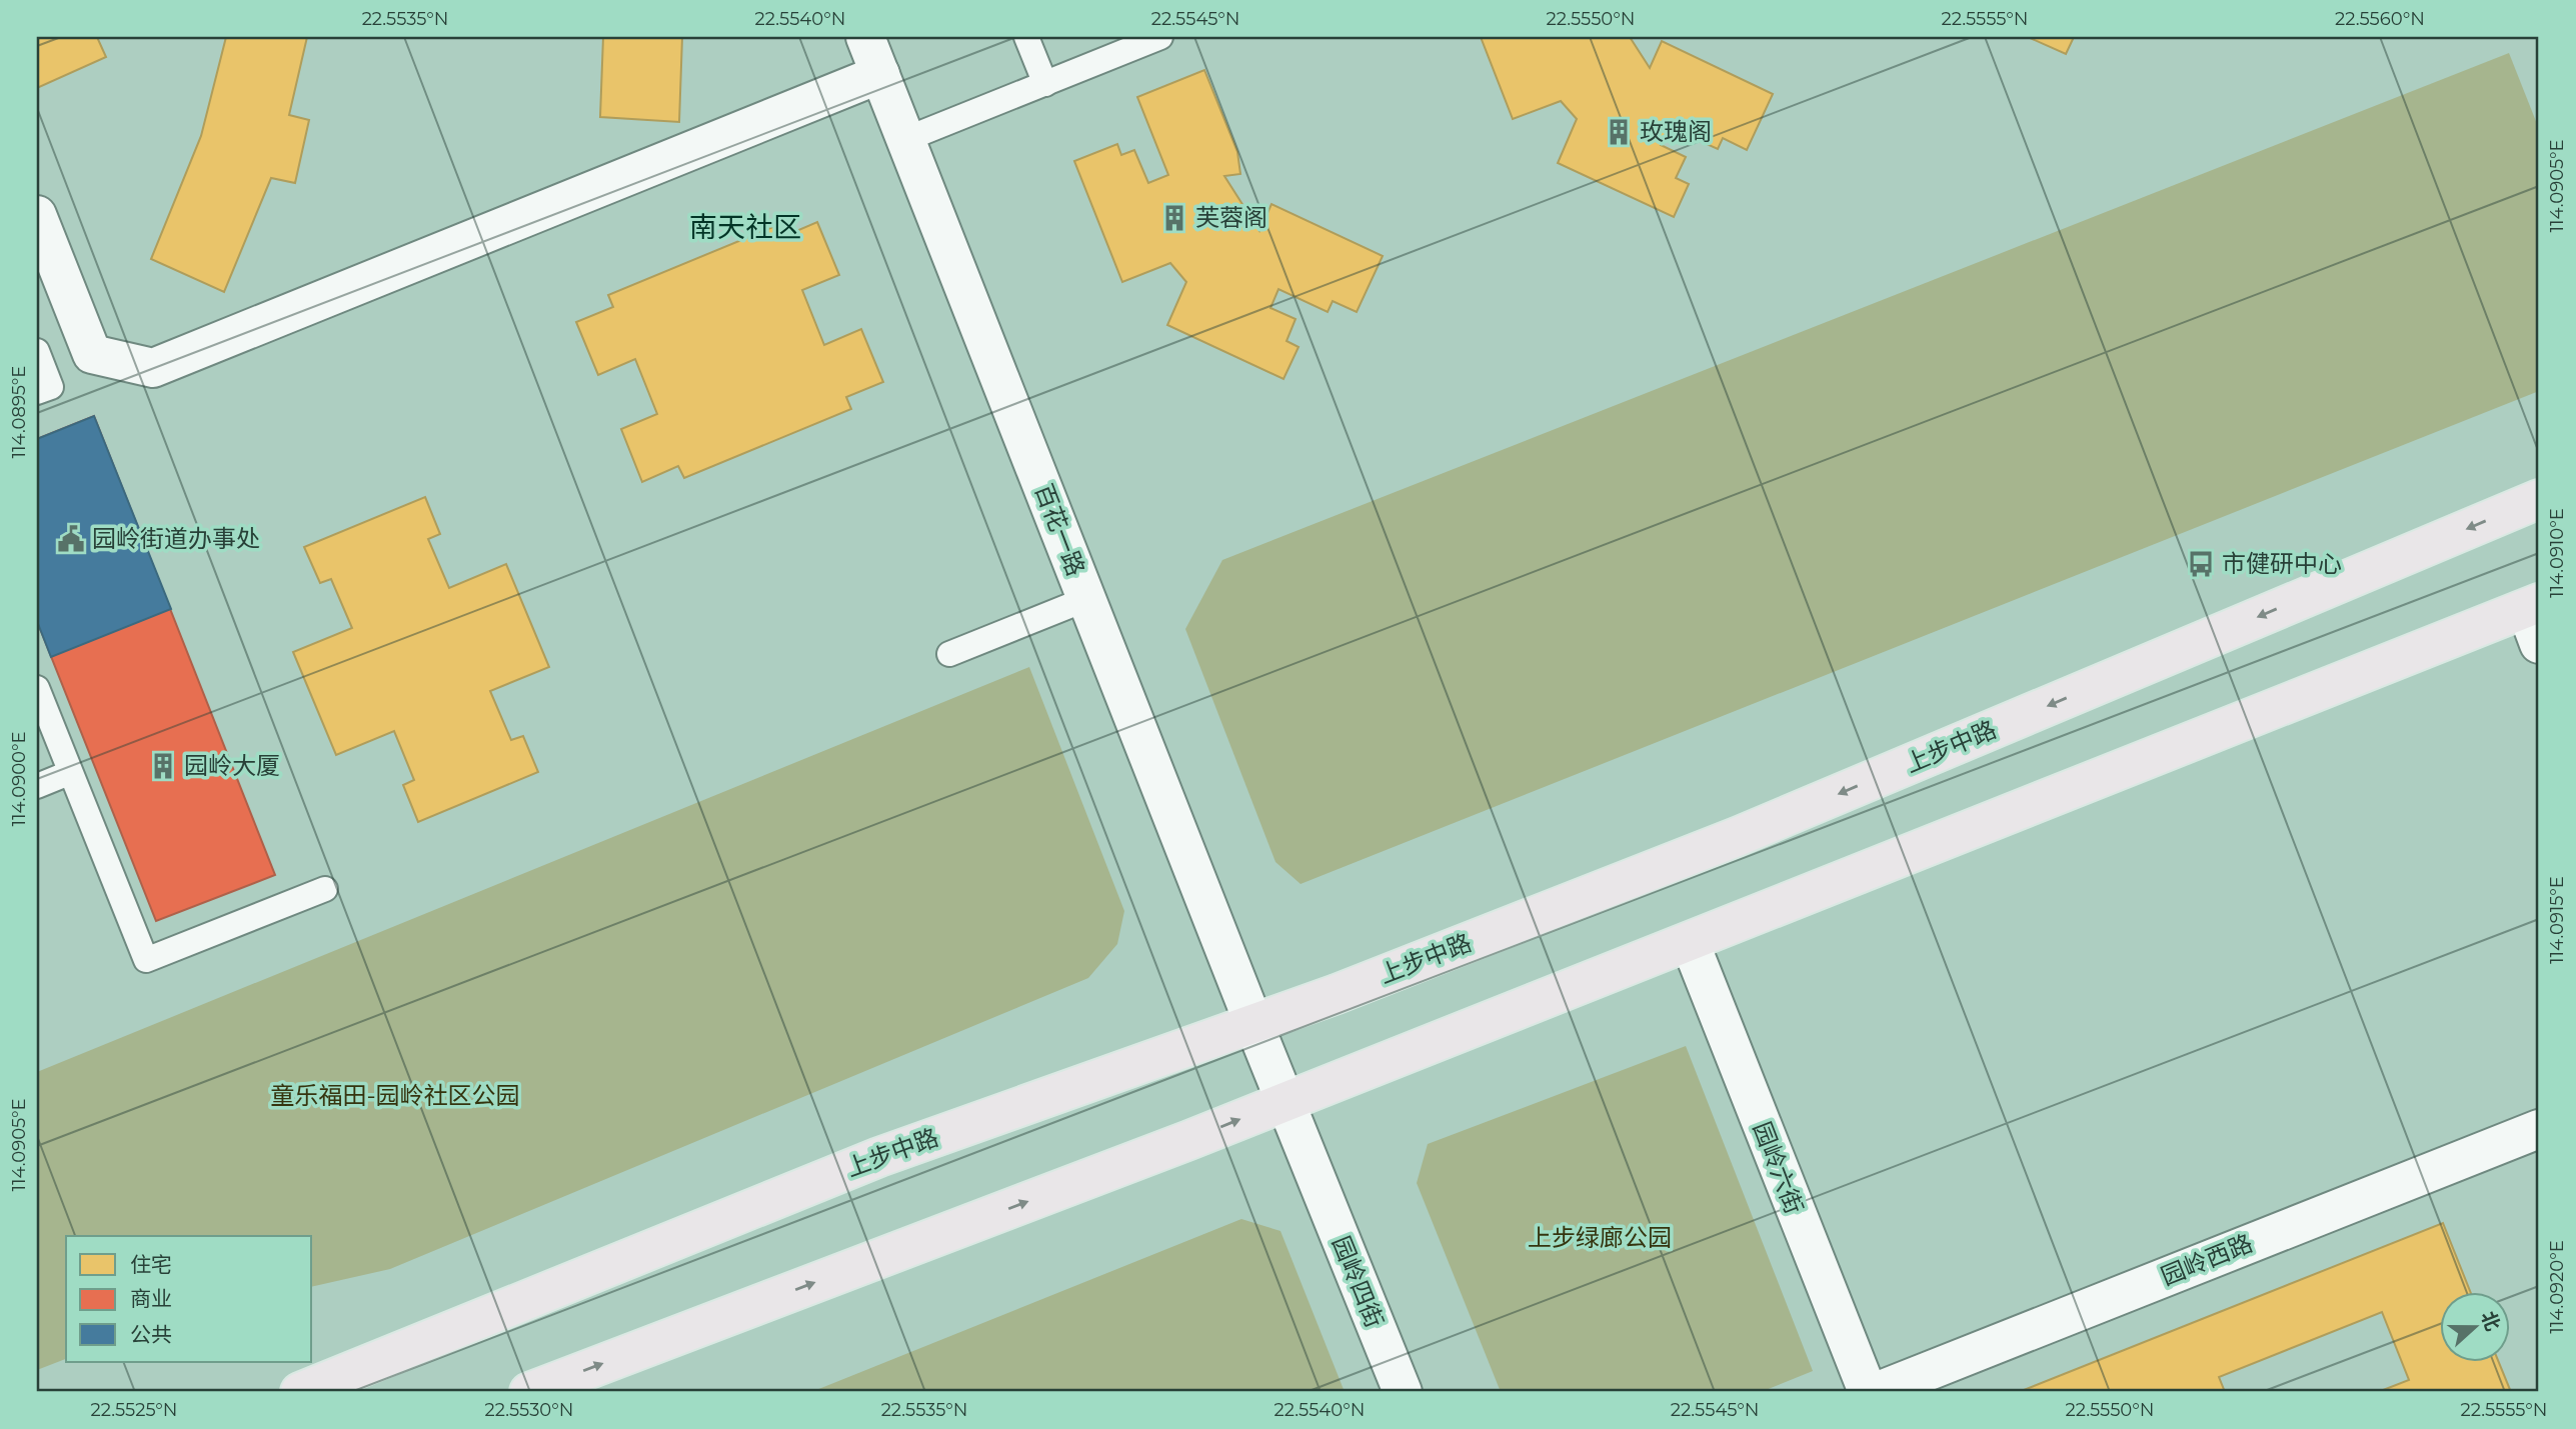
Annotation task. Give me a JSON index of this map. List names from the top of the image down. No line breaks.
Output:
{"streets":{"main road":["上步中路"],"street":["百花一路","园岭六街","园岭西路","园岭四街"]},"crossings":[["百花一路","上步中路"],["百花一路","园岭四街"]],"districts":["南天社区"],"parks":["童乐福田-园岭社区公园","上步绿廊公园"],"places":{"building":["玫瑰阁","芙蓉阁","园岭大厦"],"public building":["园岭街道办事处"],"bus stop":["市健研中心"]},"legend":["住宅","商业","公共"],"north":"right","coordinates":["22.5535°N","22.5540°N","22.5545°N","22.5550°N","22.5555°N","22.5560°N","114.0905°E","114.0895°E","114.0910°E","114.0900°E","114.0915°E","114.0920°E","22.5525°N","22.5530°N"]}
